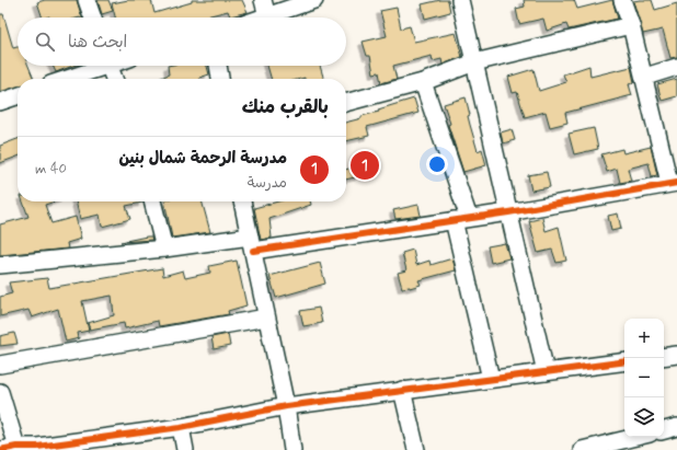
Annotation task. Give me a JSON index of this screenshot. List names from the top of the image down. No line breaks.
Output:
{"page":{"search":"ابحث هنا","heading":"بالقرب منك","list":[{"mark":"1","name":"مدرسة الرحمة شمال بنين","note":"مدرسة","value":"40 m"}],"pins":"1","map_buttons":["+","−"]}}
